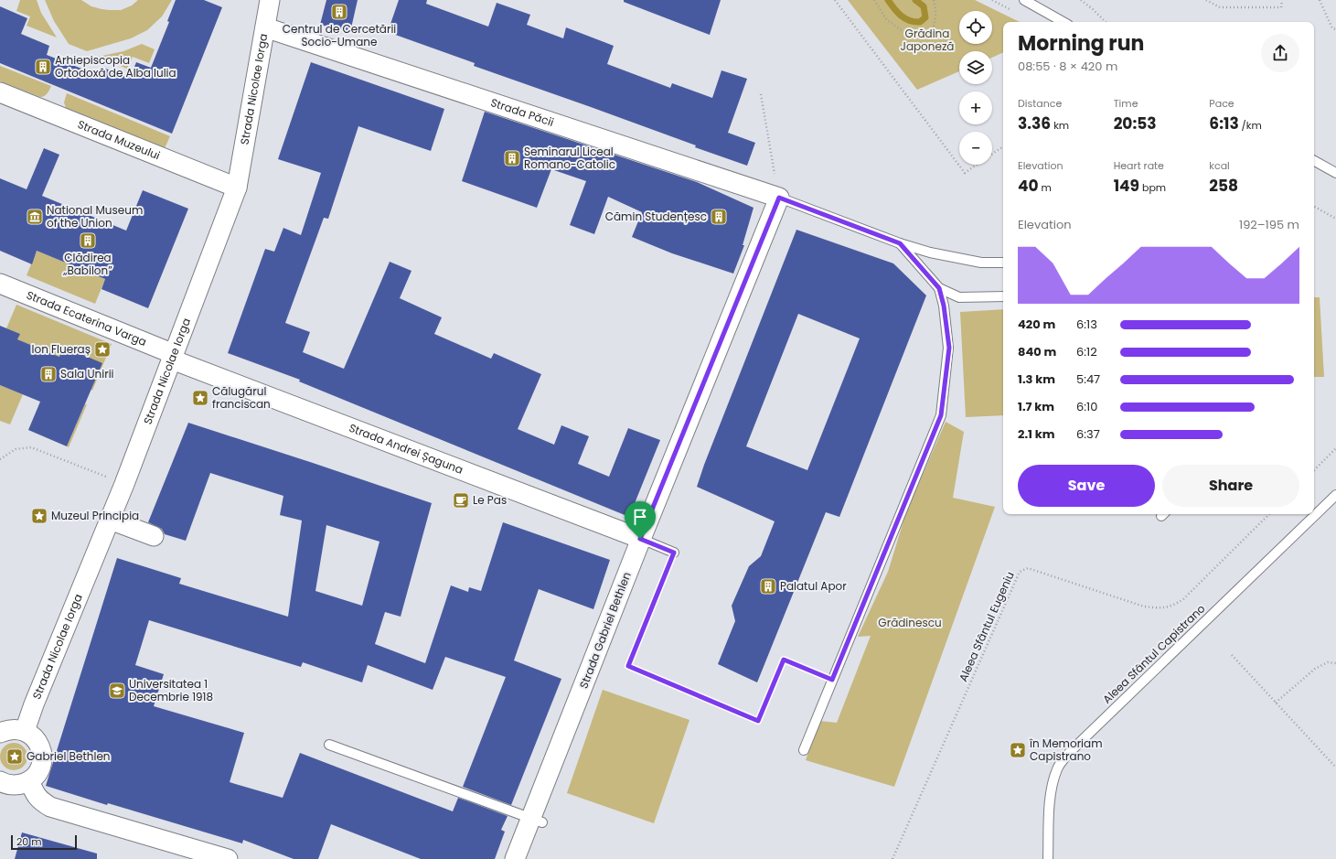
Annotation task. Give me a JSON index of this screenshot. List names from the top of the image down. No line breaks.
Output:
{"streets":{"street":["Strada Nicolae Iorga","Strada Păcii","Strada Muzeului","Strada Ecaterina Varga","Strada Andrei Șaguna","Strada Gabriel Bethlen"],"lane":["Aleea Sfântul Capistrano"],"path":["Aleea Sfântul Eugeniu"]},"crossings":[["Strada Nicolae Iorga","Strada Păcii"],["Strada Nicolae Iorga","Strada Muzeului"],["Strada Nicolae Iorga","Strada Ecaterina Varga"],["Strada Nicolae Iorga","Strada Andrei Șaguna"],["Strada Păcii","Strada Gabriel Bethlen"],["Strada Ecaterina Varga","Strada Andrei Șaguna"],["Strada Andrei Șaguna","Strada Gabriel Bethlen"]],"parks":["Grădina Japoneză","Grădinescu"],"places":{"building":["Centrul de Cercetării Socio-Umane","Arhiepiscopia Ortodoxă de Alba Iulia","Seminarul Liceal Romano-Catolic","Cămin Studențesc","Clădirea „Babilon”","Sala Unirii","Palatul Apor"],"museum":["National Museum of the Union"],"place":["Ion Flueraș","Călugărul franciscan","Muzeul Principia","în Memoriam Capistrano","Gabriel Bethlen"],"cafe":["Le Pas"],"school or university":["Universitatea 1 Decembrie 1918"]},"scale_bar":"20 m","page":{"map_buttons":["+","−"],"heading":["Morning run","08:55 · 8 × 420 m"],"stats":[["Distance","3.36 km"],["Time","20:53"],["Pace","6:13 /km"],["Elevation","40 m"],["Heart rate","149 bpm"],["kcal","258"]],"chart":["Elevation","192–195 m"],"list":[{"name":"420 m","note":"6:13"},{"name":"840 m","note":"6:12"},{"name":"1.3 km","note":"5:47"},{"name":"1.7 km","note":"6:10"},{"name":"2.1 km","note":"6:37"}],"buttons":["Save","Share"],"scale":"20 m"}}
